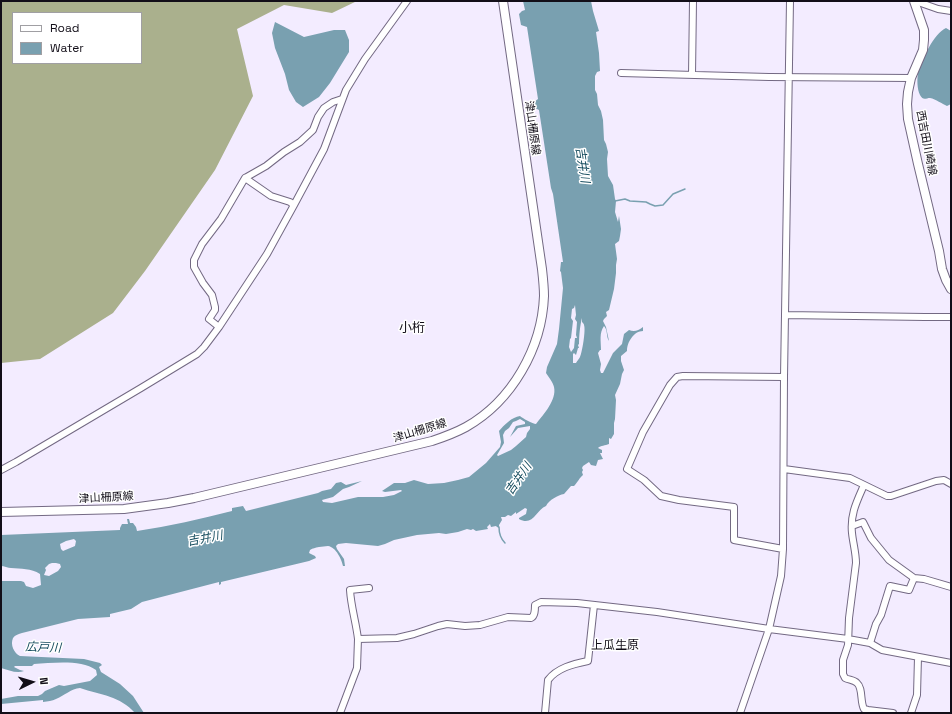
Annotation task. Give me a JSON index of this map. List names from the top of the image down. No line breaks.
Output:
{"streets":{"main road":["津山柵原線","西吉田川崎線"]},"districts":["小桁","上瓜生原"],"water":["吉井川","広戸川"],"legend":["Road","Water"],"north":"right"}
